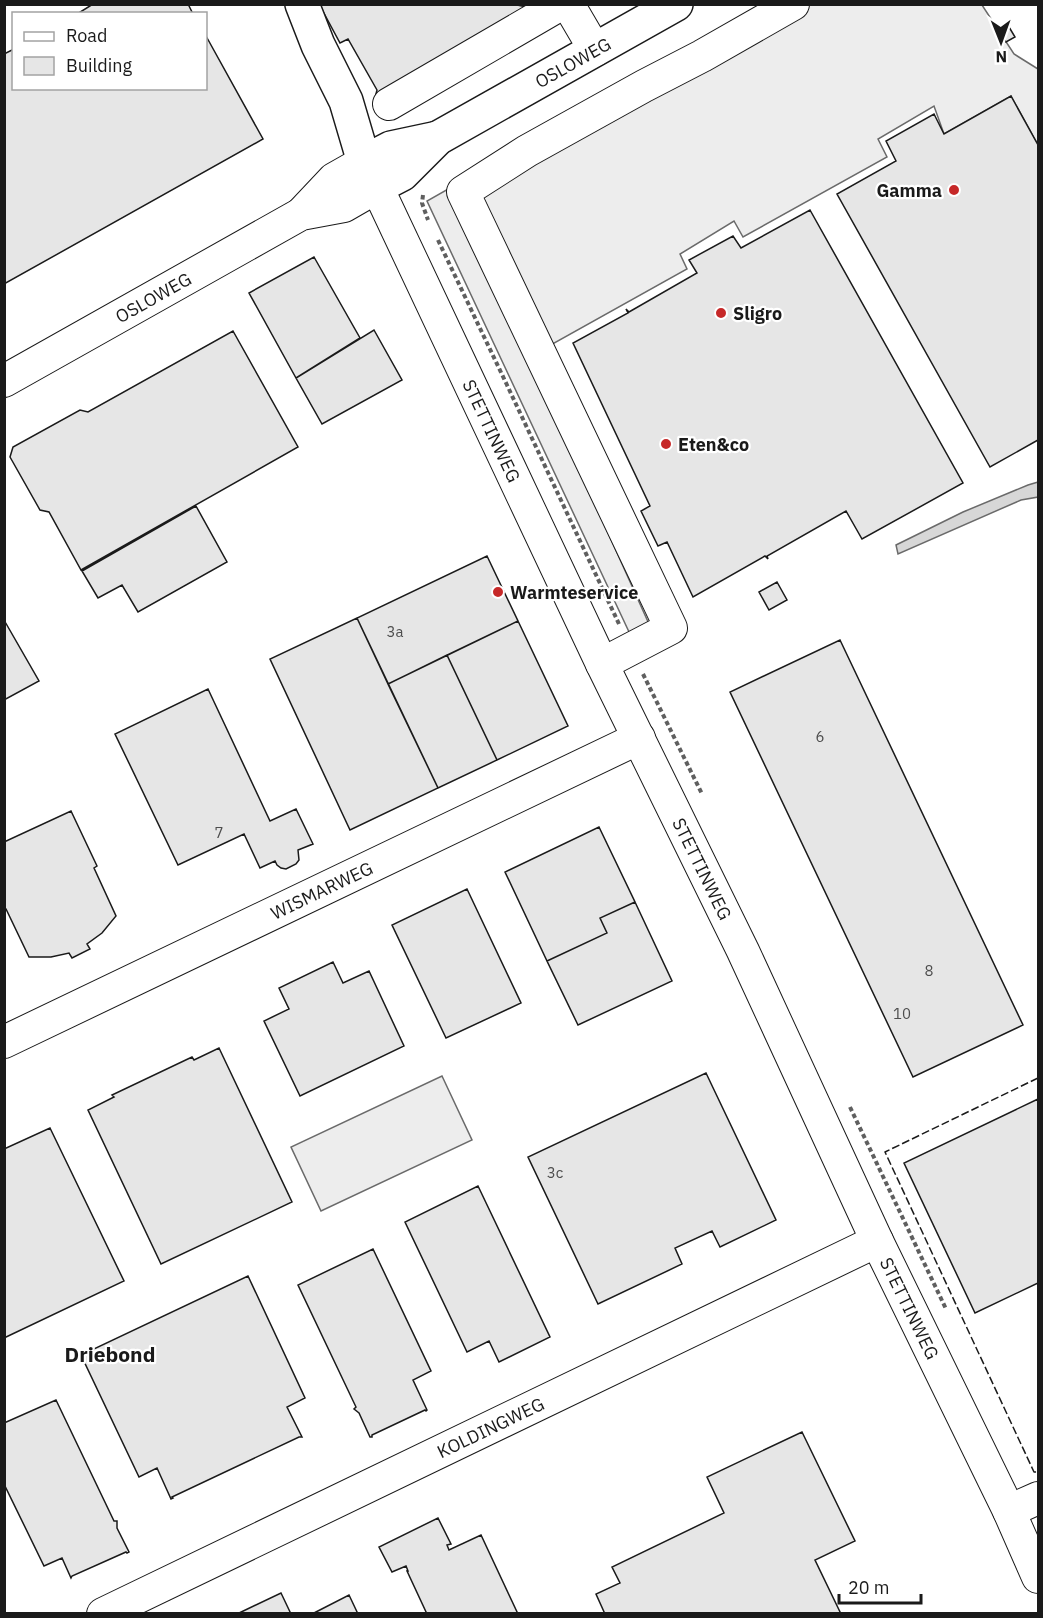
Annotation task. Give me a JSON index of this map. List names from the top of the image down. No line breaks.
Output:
{"streets":{"main road":["OSLOWEG","STETTINWEG"],"street":["WISMARWEG","KOLDINGWEG"]},"crossings":[["OSLOWEG","STETTINWEG"],["STETTINWEG","WISMARWEG"],["STETTINWEG","KOLDINGWEG"]],"districts":["Driebond"],"places":["Gamma","Sligro","Eten&co","Warmteservice"],"house_numbers":["3a","6","7","8","10","3c"],"legend":["Road","Building"],"scale_bar":"20 m","north":"bottom"}
